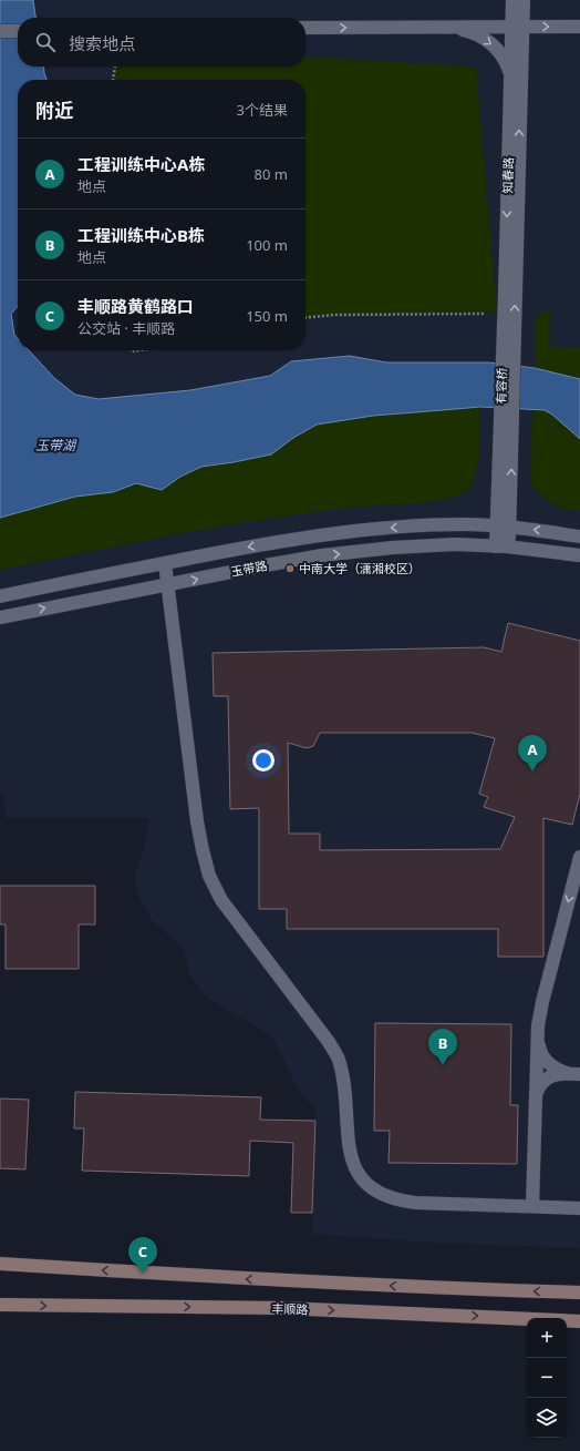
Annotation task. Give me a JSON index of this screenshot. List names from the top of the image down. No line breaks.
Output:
{"streets":{"main road":["丰顺路"],"street":["知春路","有容桥","玉带路"]},"crossings":[["知春路","有容桥"]],"water":["玉带湖"],"places":["中南大学（潇湘校区）"],"page":{"search":"搜索地点","heading":["附近","3个结果"],"list":[{"mark":"A","name":"工程训练中心A栋","note":"地点","value":"80 m"},{"mark":"B","name":"工程训练中心B栋","note":"地点","value":"100 m"},{"mark":"C","name":"丰顺路黄鹤路口","note":"公交站 · 丰顺路","value":"150 m"}],"pins":["A","B","C"],"map_buttons":["+","−"]}}
